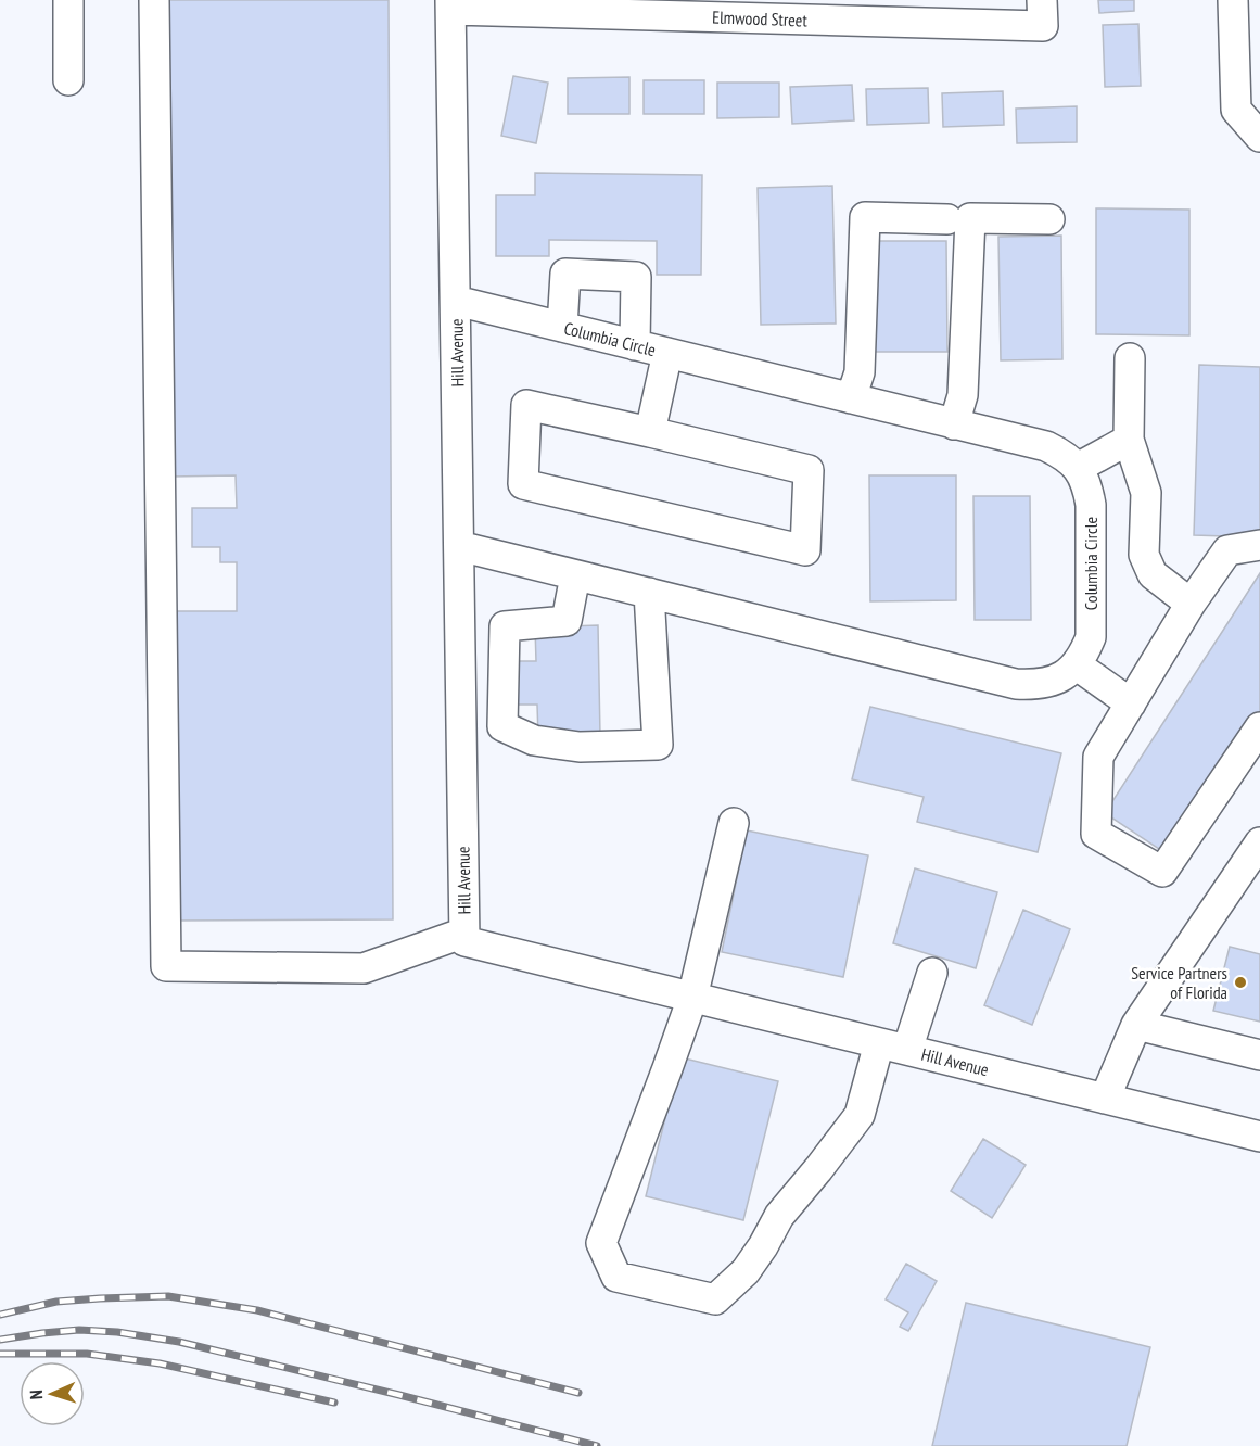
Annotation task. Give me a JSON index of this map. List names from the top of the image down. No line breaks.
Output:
{"streets":{"street":["Elmwood Street","Columbia Circle","Hill Avenue"]},"crossings":[["Elmwood Street","Hill Avenue"],["Columbia Circle","Hill Avenue"]],"places":["Service Partners of Florida"],"north":"left"}
